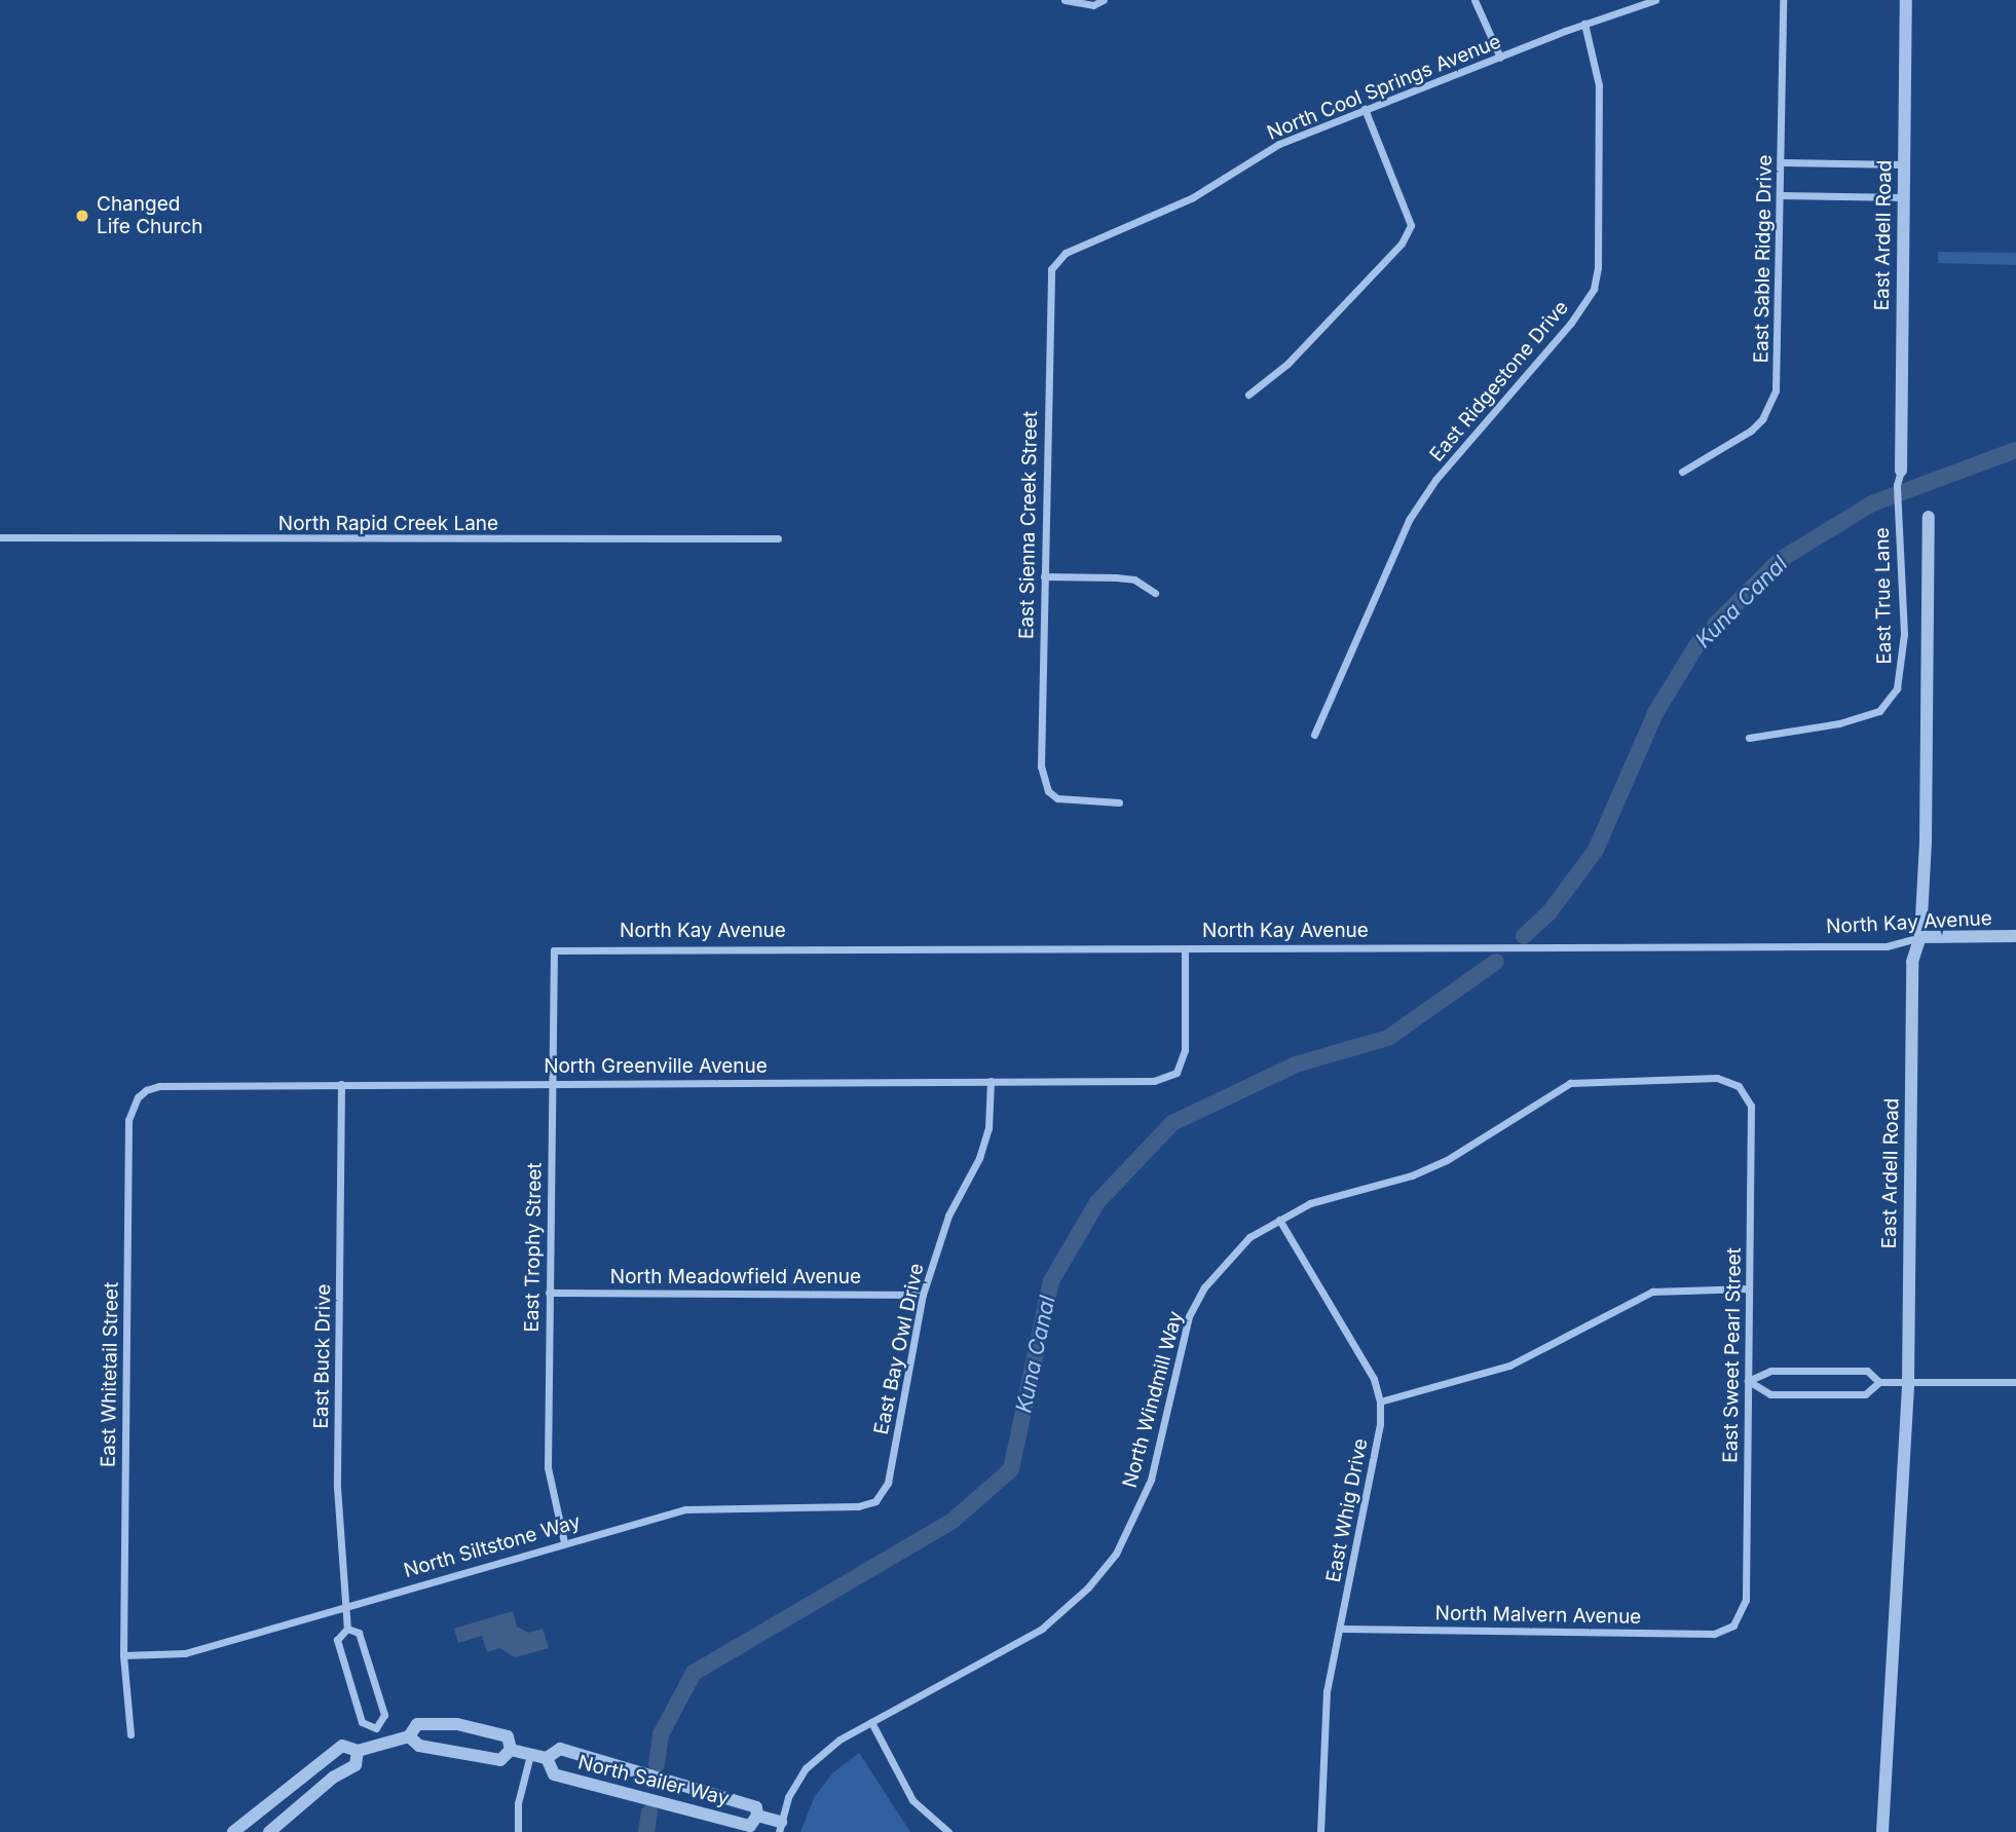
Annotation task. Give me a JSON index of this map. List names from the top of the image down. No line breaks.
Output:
{"streets":{"street":["North Cool Springs Avenue","East Ardell Road","East Sable Ridge Drive","East Ridgestone Drive","North Rapid Creek Lane","East Sienna Creek Street","East True Lane","North Kay Avenue","North Greenville Avenue","East Trophy Street","North Meadowfield Avenue","East Bay Owl Drive","East Sweet Pearl Street","East Buck Drive","East Whitetail Street","North Windmill Way","East Whig Drive","North Siltstone Way","North Malvern Avenue","North Sailer Way"]},"crossings":[["North Cool Springs Avenue","East Ridgestone Drive"],["North Cool Springs Avenue","East Sienna Creek Street"],["East Ardell Road","East True Lane"],["East Ardell Road","North Kay Avenue"],["North Kay Avenue","North Greenville Avenue"],["North Kay Avenue","East Trophy Street"],["North Greenville Avenue","East Trophy Street"],["North Greenville Avenue","East Bay Owl Drive"],["North Greenville Avenue","East Buck Drive"],["North Greenville Avenue","East Whitetail Street"],["East Trophy Street","North Meadowfield Avenue"],["East Trophy Street","North Siltstone Way"],["North Meadowfield Avenue","East Bay Owl Drive"],["East Bay Owl Drive","North Siltstone Way"],["East Sweet Pearl Street","North Windmill Way"],["East Sweet Pearl Street","North Malvern Avenue"],["East Buck Drive","North Siltstone Way"],["East Buck Drive","North Sailer Way"],["East Whitetail Street","North Siltstone Way"],["North Windmill Way","East Whig Drive"],["North Windmill Way","North Sailer Way"],["East Whig Drive","North Malvern Avenue"]],"water":["Kuna Canal"],"places":["Changed Life Church"]}
